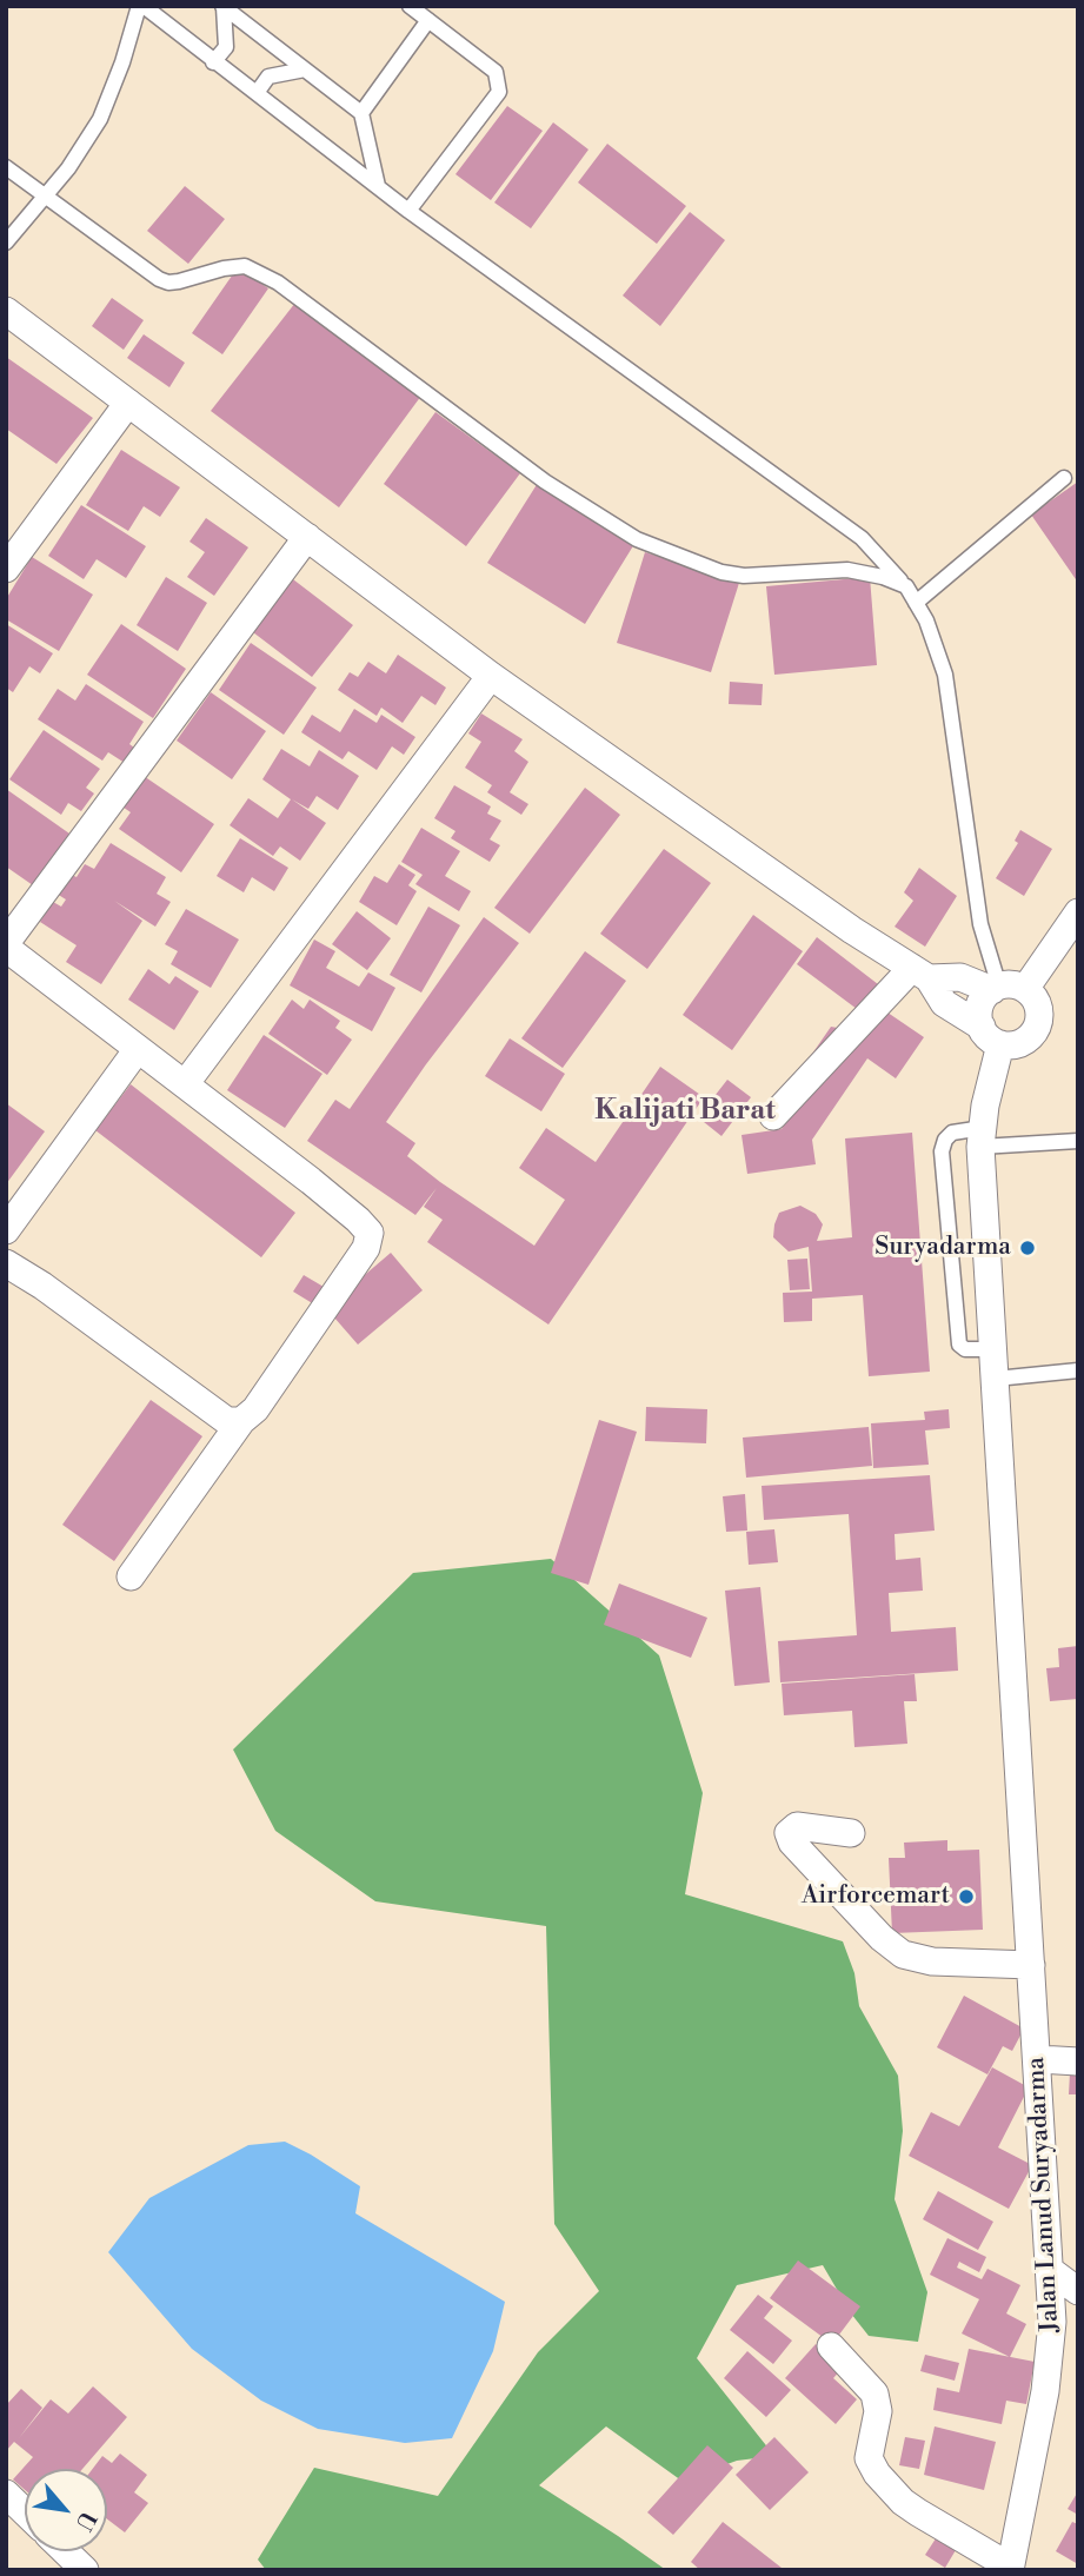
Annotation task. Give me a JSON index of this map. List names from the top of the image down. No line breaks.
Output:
{"streets":{"street":["Jalan Lanud Suryadarma"]},"districts":["Kalijati Barat"],"places":["Suryadarma","Airforcemart"],"north":"bottom right"}
